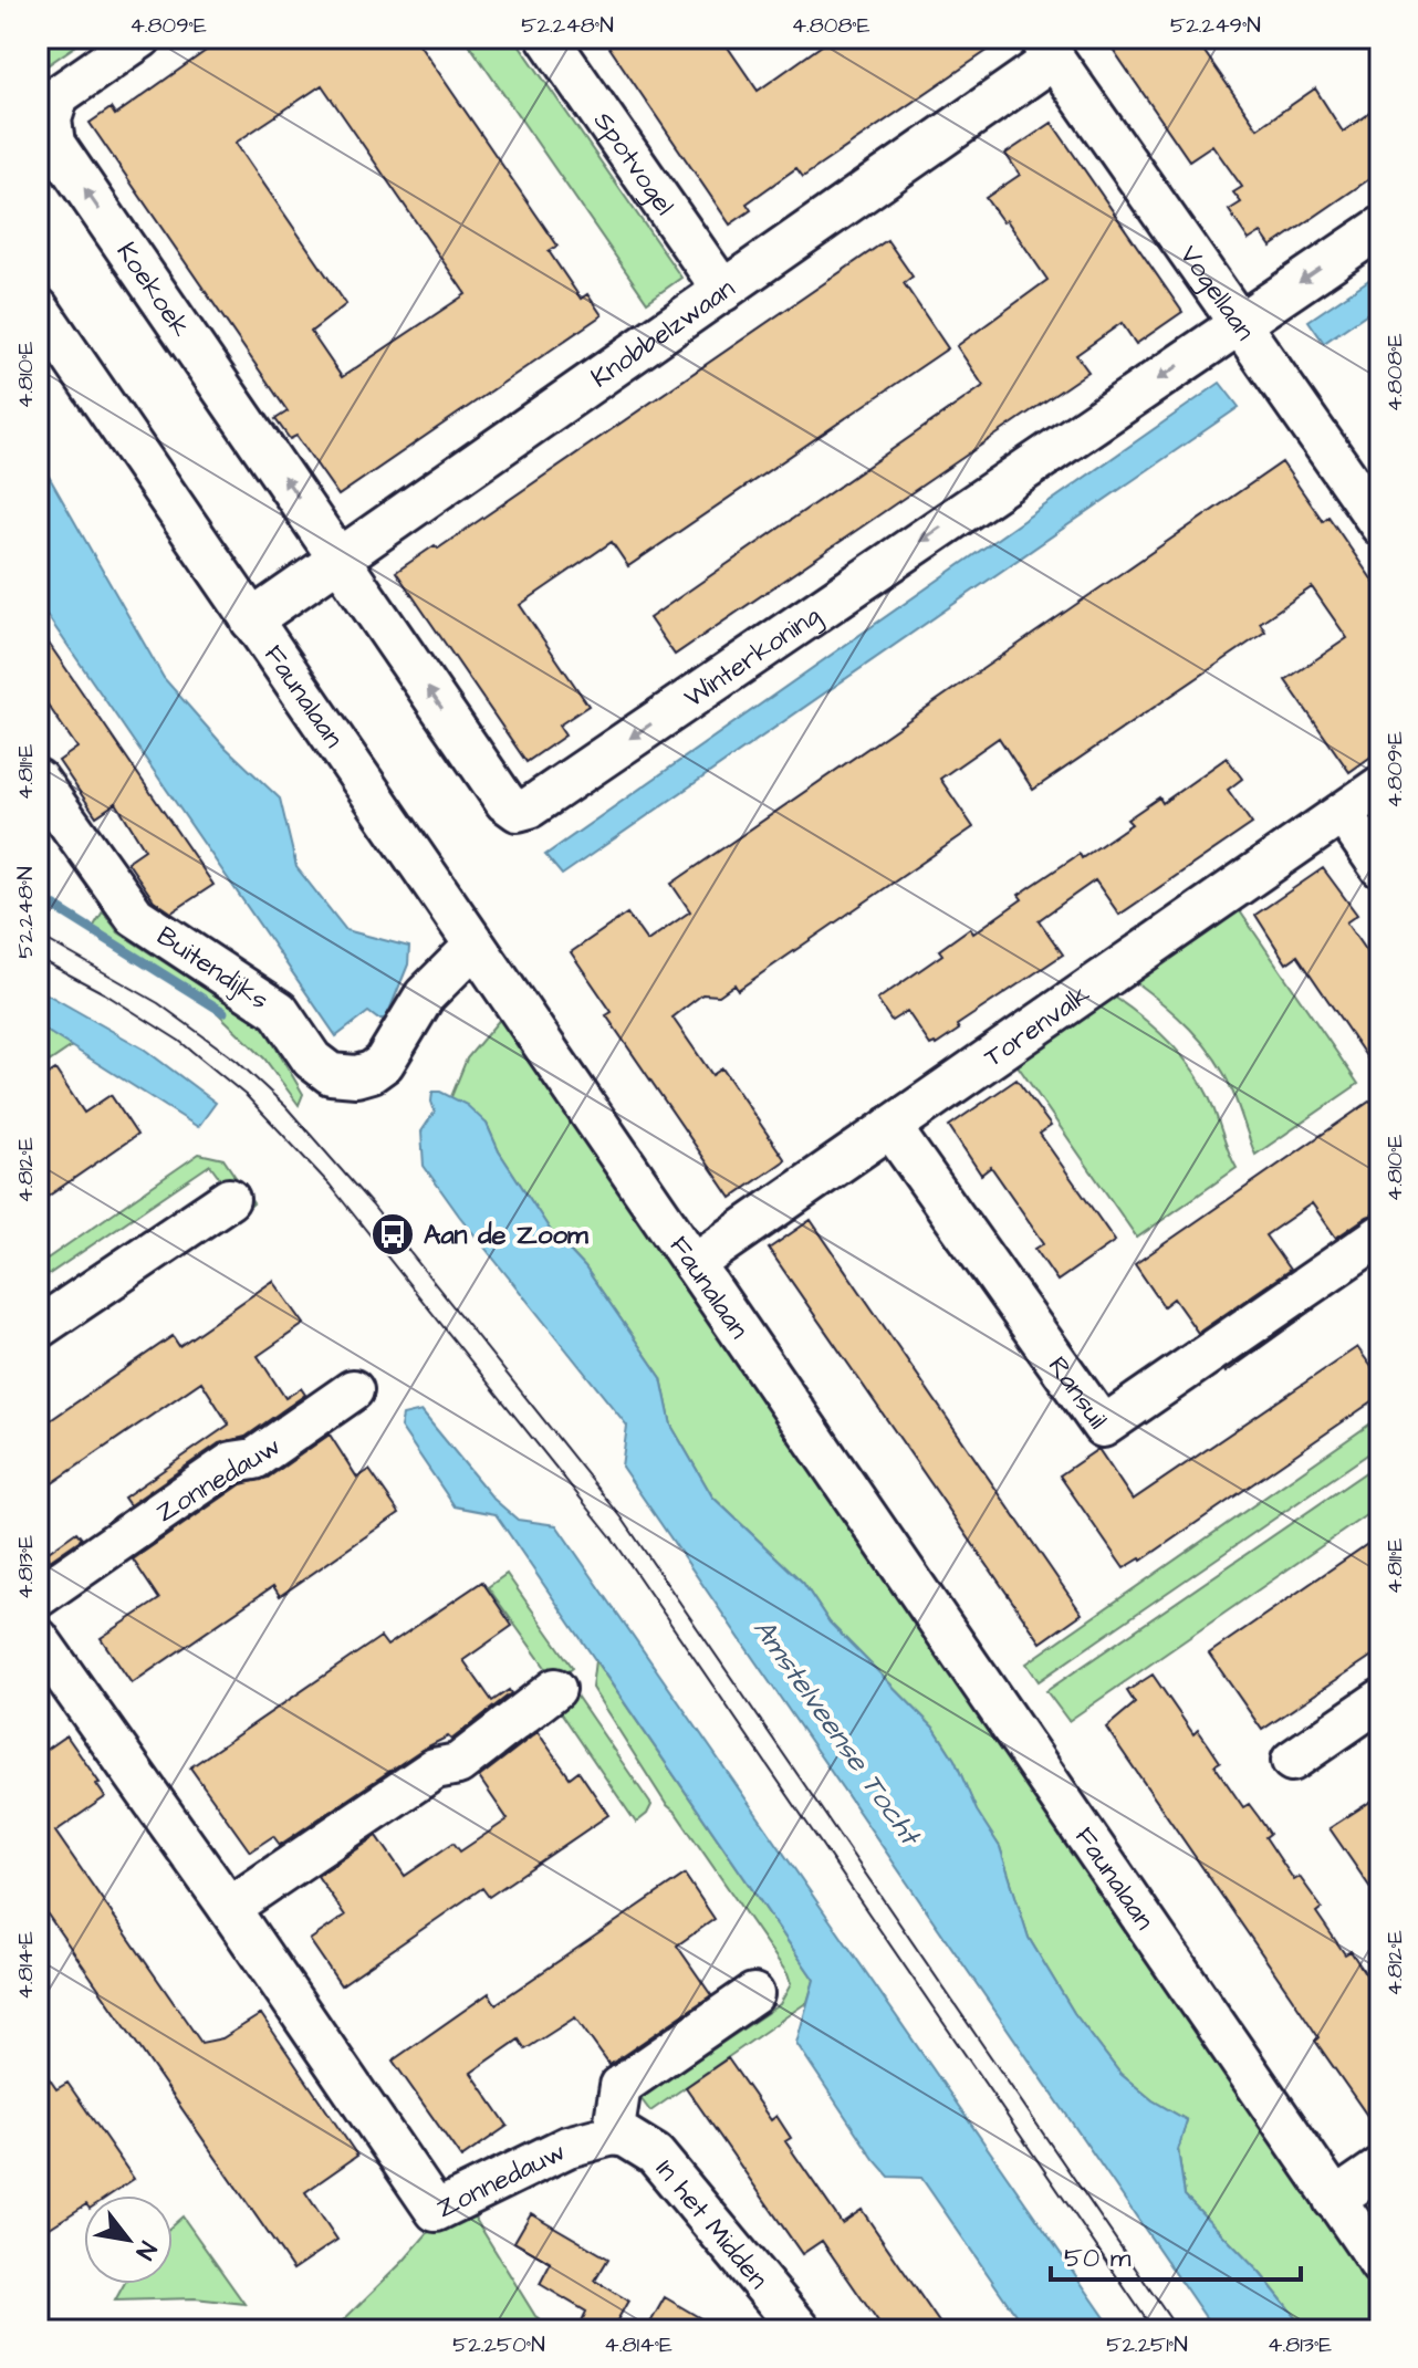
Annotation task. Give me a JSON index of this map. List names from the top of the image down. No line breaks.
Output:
{"streets":{"street":["Spotvogel","Koekoek","Vogellaan","Knobbelzwaan","Winterkoning","Faunalaan","Buitendijks","Torenvalk","Ransuil","Zonnedauw","In het Midden"]},"crossings":[["Spotvogel","Knobbelzwaan"],["Koekoek","Knobbelzwaan"],["Koekoek","Winterkoning"],["Vogellaan","Knobbelzwaan"],["Vogellaan","Winterkoning"],["Knobbelzwaan","Winterkoning"],["Knobbelzwaan","Faunalaan"],["Faunalaan","Buitendijks"],["Faunalaan","Torenvalk"],["Torenvalk","Ransuil"],["Zonnedauw","In het Midden"]],"one_way":["Koekoek"],"water":["Amstelveense Tocht"],"places":{"bus stop":["Aan de Zoom"]},"scale_bar":"50 m","north":"bottom right","coordinates":["4.809°E","52.248°N","4.808°E","52.249°N","4.810°E","4.811°E","4.812°E","4.813°E","4.814°E","52.250°N","52.251°N"]}
